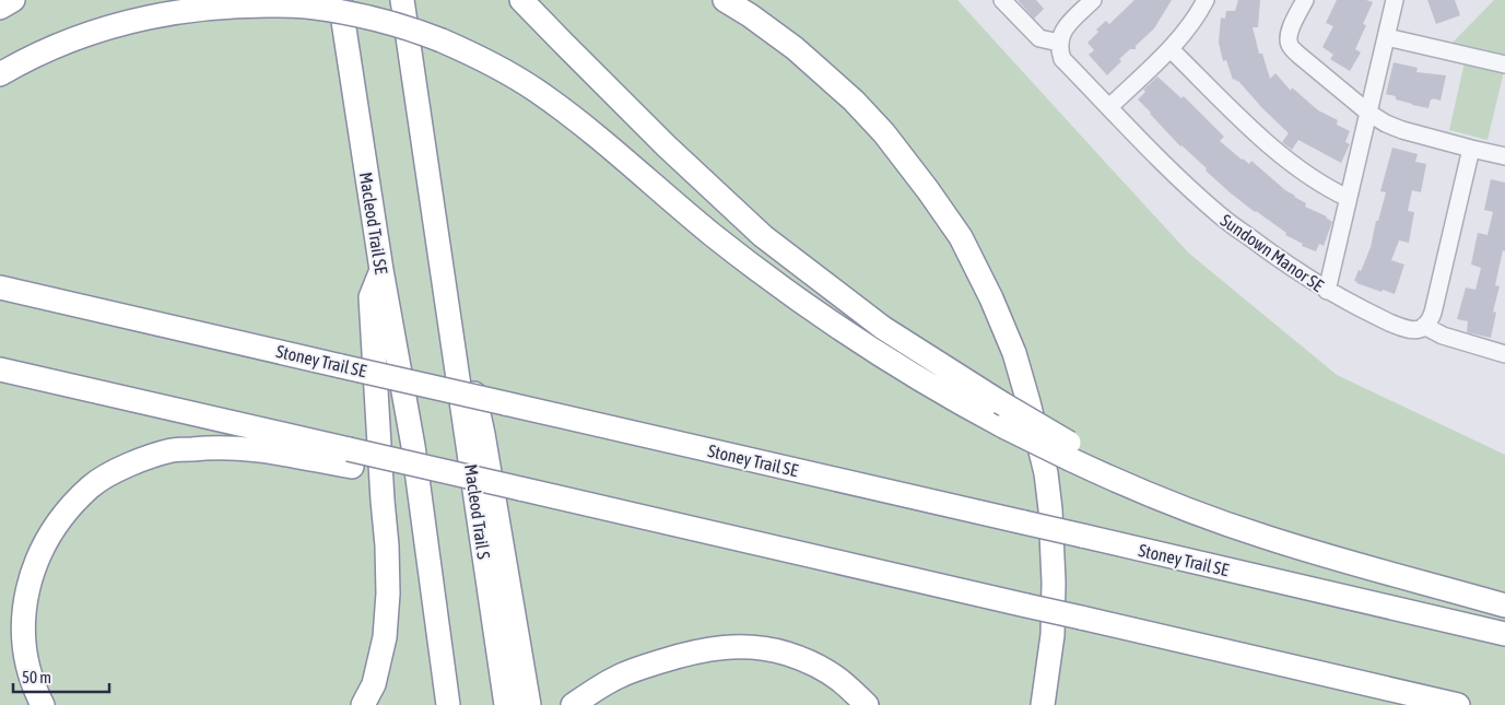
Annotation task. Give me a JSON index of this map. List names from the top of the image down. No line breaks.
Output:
{"streets":{"highway":["Macleod Trail SE","Stoney Trail SE","Macleod Trail S"],"street":["Sundown Manor SE"]},"scale_bar":"50 m"}
